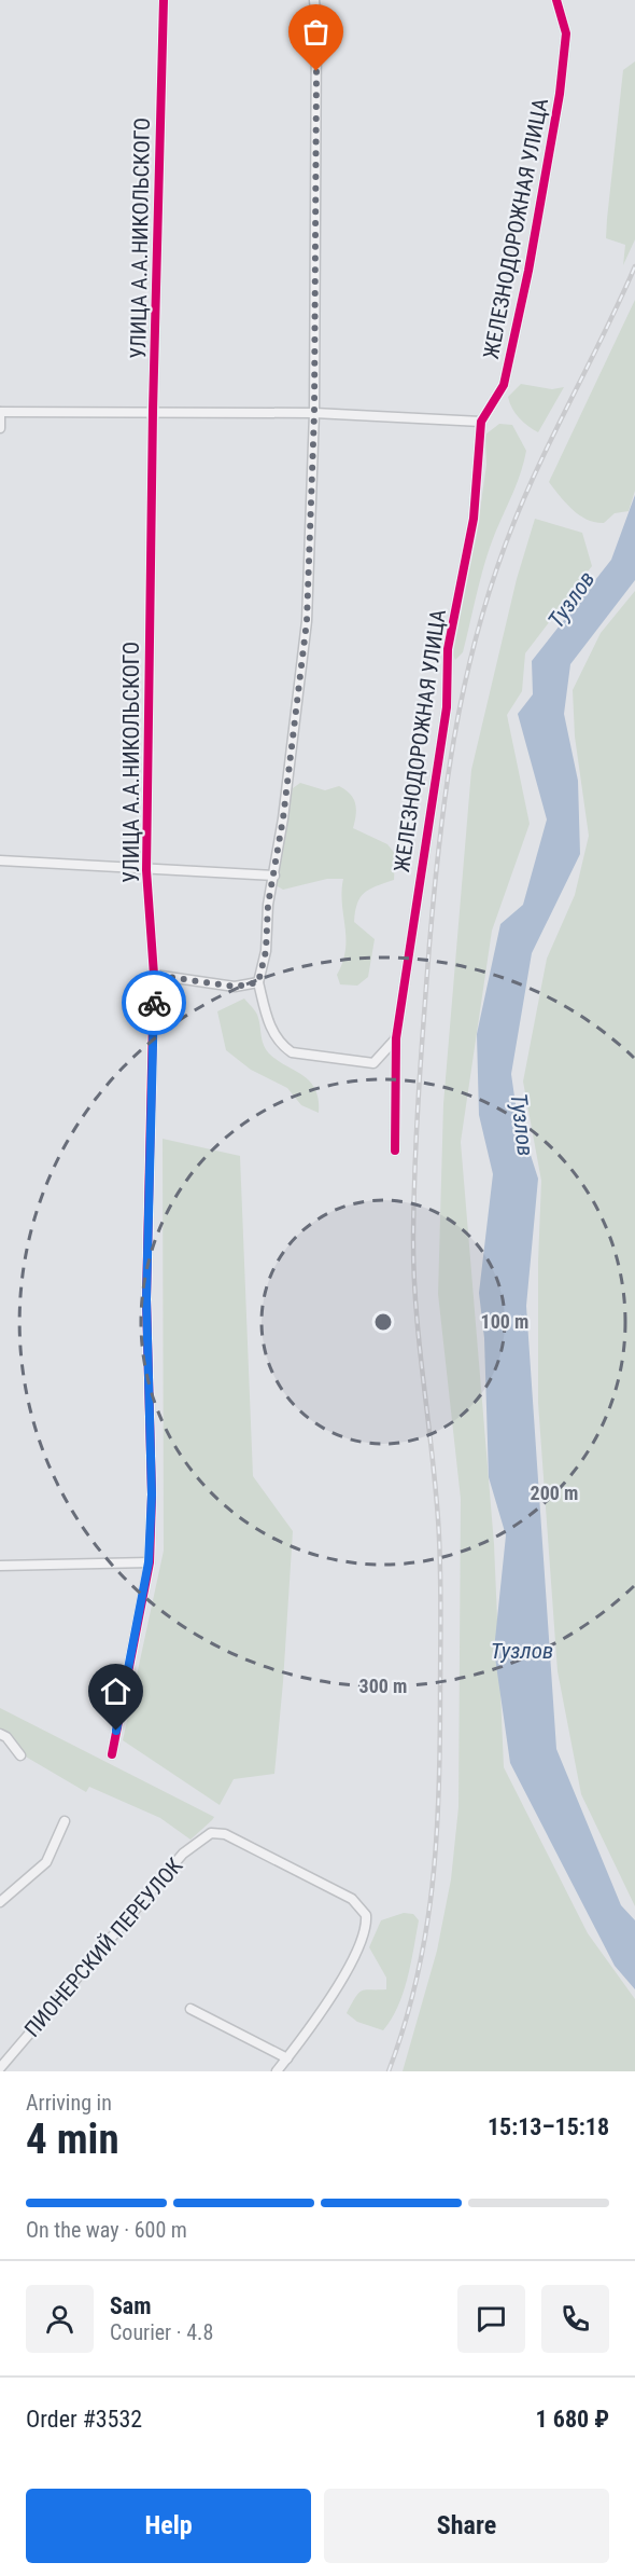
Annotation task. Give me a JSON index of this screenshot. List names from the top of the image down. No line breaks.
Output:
{"streets":{"street":["ЖЕЛЕЗНОДОРОЖНАЯ УЛИЦА","УЛИЦА А.А.НИКОЛЬСКОГО","ПИОНЕРСКИЙ ПЕРЕУЛОК"]},"water":["Тузлов"],"page":{"heading":["4 min","Arriving in","15:13–15:18"],"panel":["Sam","Courier · 4.8","Order #3532","1 680 ₽"],"bar":"On the way · 600 m","buttons":["Help","Share"]},"rings":["100 m","200 m","300 m"]}
